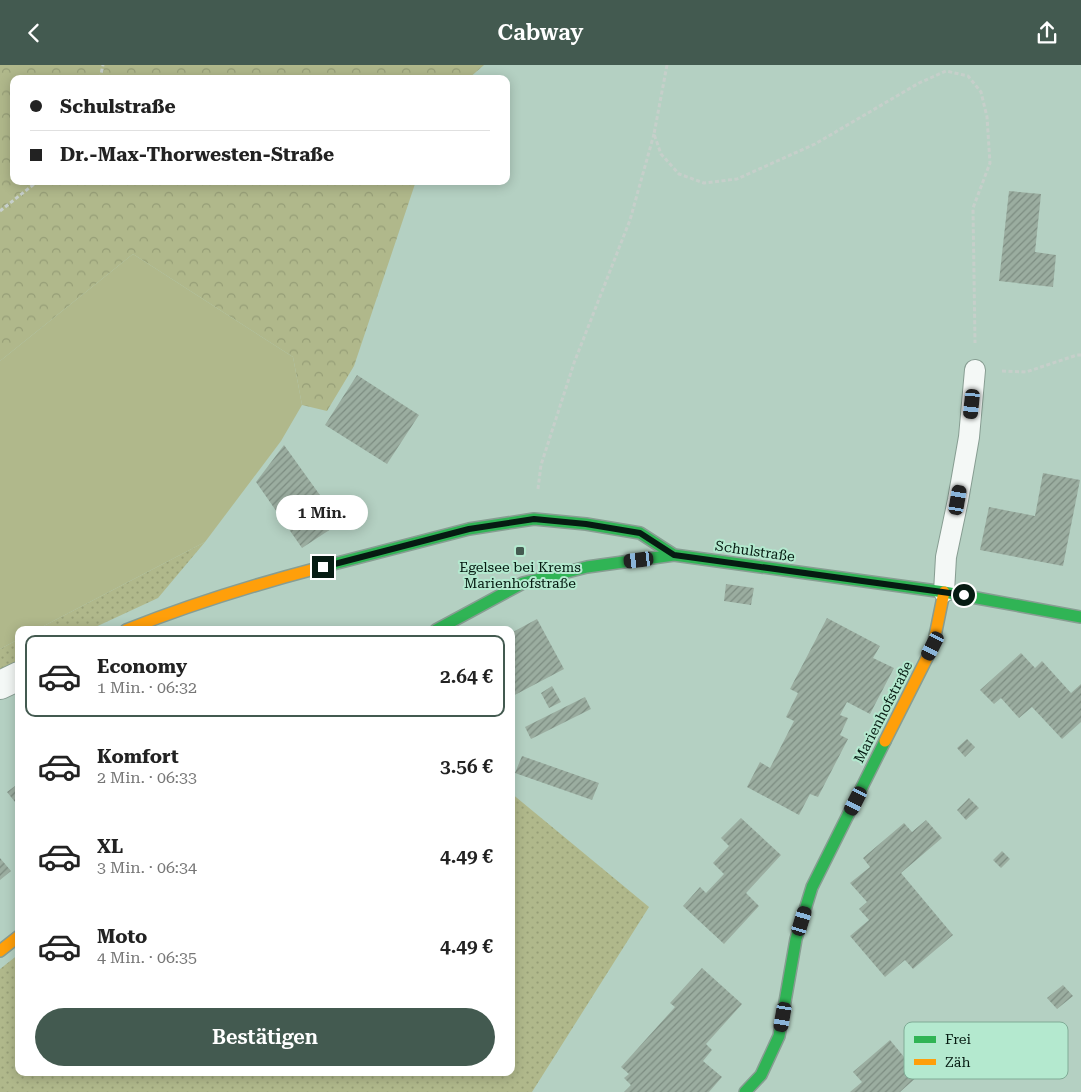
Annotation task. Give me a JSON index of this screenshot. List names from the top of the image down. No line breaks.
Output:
{"streets":{"street":["Schulstraße","Marienhofstraße"]},"crossings":[["Schulstraße","Marienhofstraße"]],"places":{"transit":["Egelsee bei Krems Marienhofstraße"]},"legend":["Frei","Zäh"],"page":{"header":"Cabway","banner":["Schulstraße","Dr.-Max-Thorwesten-Straße"],"bubble":"1 Min.","list":[{"name":"Economy","note":"1 Min. · 06:32","value":"2.64 €"},{"name":"Komfort","note":"2 Min. · 06:33","value":"3.56 €"},{"name":"XL","note":"3 Min. · 06:34","value":"4.49 €"},{"name":"Moto","note":"4 Min. · 06:35","value":"4.49 €"}],"buttons":"Bestätigen"}}
